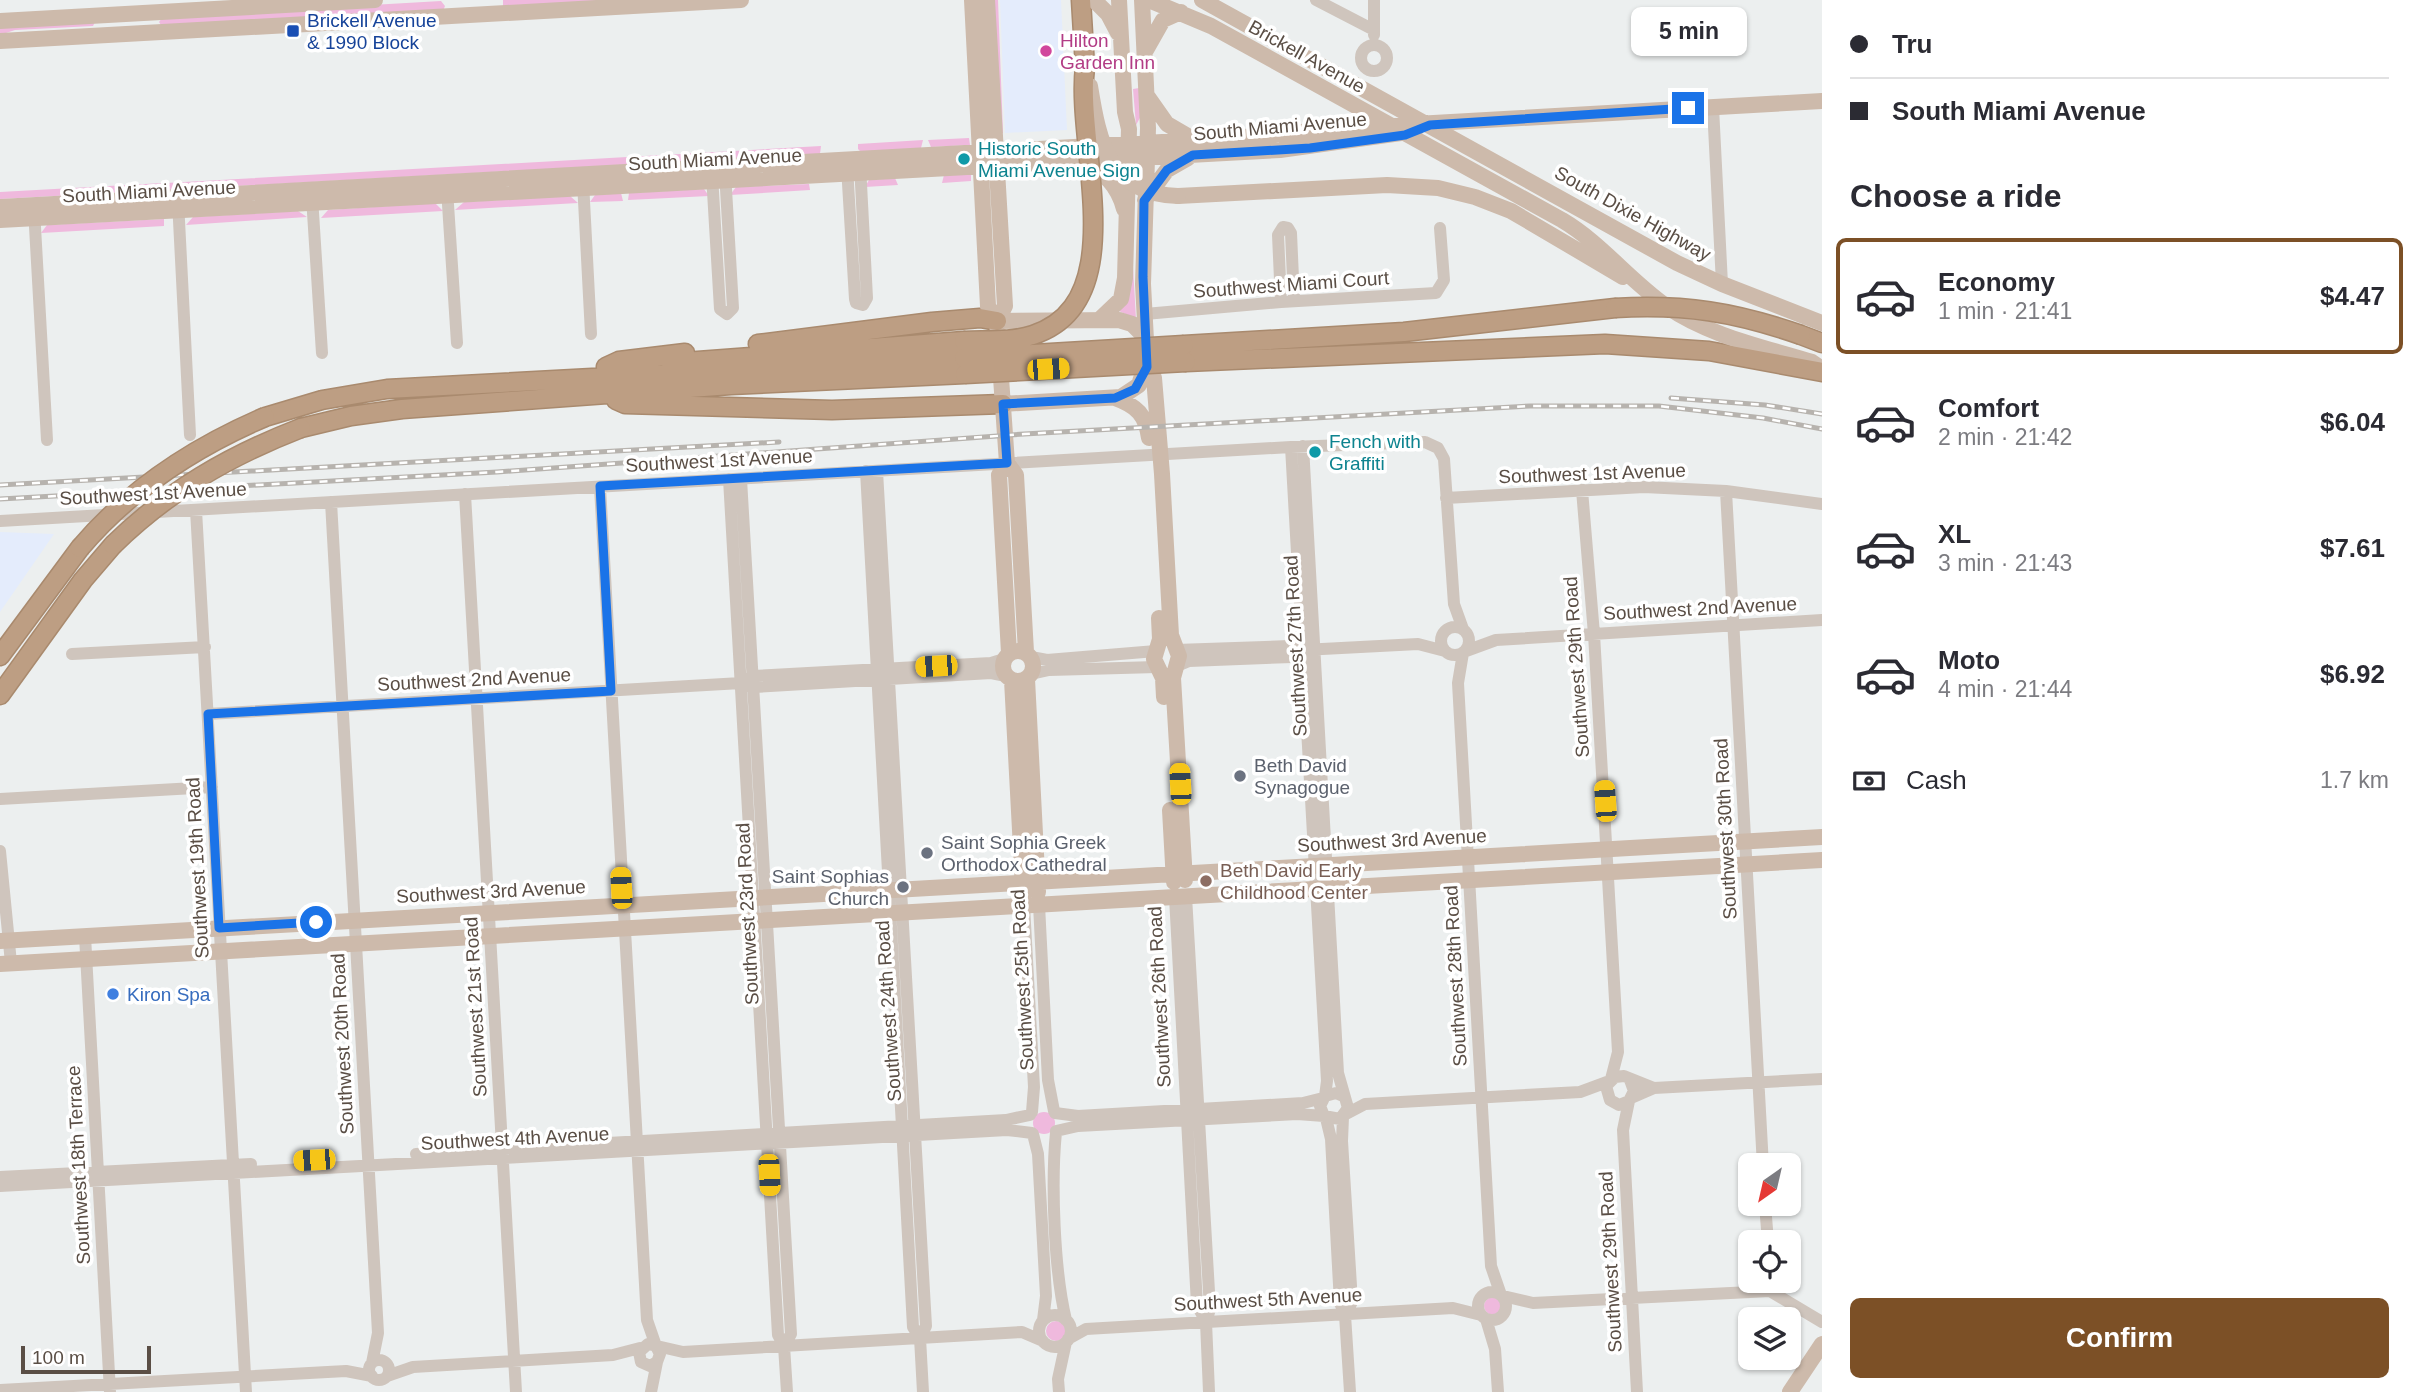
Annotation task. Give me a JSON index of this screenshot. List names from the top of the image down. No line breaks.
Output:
{"streets":{"main road":["Brickell Avenue","South Miami Avenue","South Dixie Highway","Southwest 3rd Avenue","Southwest 25th Road","Southwest 26th Road"],"street":["Southwest Miami Court","Southwest 1st Avenue","Southwest 2nd Avenue","Southwest 27th Road","Southwest 29th Road","Southwest 30th Road","Southwest 19th Road","Southwest 23rd Road","Southwest 28th Road","Southwest 21st Road","Southwest 24th Road","Southwest 20th Road","Southwest 4th Avenue","Southwest 18th Terrace","Southwest 5th Avenue"]},"crossings":[["Brickell Avenue","South Miami Avenue"],["Brickell Avenue","South Dixie Highway"],["South Miami Avenue","South Dixie Highway"],["South Miami Avenue","Southwest 26th Road"],["Southwest Miami Court","Southwest 26th Road"],["Southwest 1st Avenue","Southwest 27th Road"],["Southwest 1st Avenue","Southwest 29th Road"],["Southwest 1st Avenue","Southwest 30th Road"],["Southwest 1st Avenue","Southwest 19th Road"],["Southwest 1st Avenue","Southwest 23rd Road"],["Southwest 1st Avenue","Southwest 26th Road"],["Southwest 1st Avenue","Southwest 21st Road"],["Southwest 1st Avenue","Southwest 24th Road"],["Southwest 1st Avenue","Southwest 20th Road"],["Southwest 2nd Avenue","Southwest 27th Road"],["Southwest 2nd Avenue","Southwest 29th Road"],["Southwest 2nd Avenue","Southwest 30th Road"],["Southwest 2nd Avenue","Southwest 19th Road"],["Southwest 2nd Avenue","Southwest 23rd Road"],["Southwest 2nd Avenue","Southwest 28th Road"],["Southwest 2nd Avenue","Southwest 25th Road"],["Southwest 2nd Avenue","Southwest 26th Road"],["Southwest 2nd Avenue","Southwest 21st Road"],["Southwest 2nd Avenue","Southwest 24th Road"],["Southwest 2nd Avenue","Southwest 20th Road"],["Southwest 27th Road","Southwest 3rd Avenue"],["Southwest 29th Road","Southwest 3rd Avenue"],["Southwest 30th Road","Southwest 3rd Avenue"],["Southwest 3rd Avenue","Southwest 19th Road"],["Southwest 3rd Avenue","Southwest 23rd Road"],["Southwest 3rd Avenue","Southwest 28th Road"],["Southwest 3rd Avenue","Southwest 25th Road"],["Southwest 3rd Avenue","Southwest 26th Road"],["Southwest 3rd Avenue","Southwest 21st Road"],["Southwest 3rd Avenue","Southwest 24th Road"],["Southwest 3rd Avenue","Southwest 20th Road"],["Southwest 3rd Avenue","Southwest 18th Terrace"],["Southwest 19th Road","Southwest 4th Avenue"],["Southwest 23rd Road","Southwest 4th Avenue"],["Southwest 28th Road","Southwest 5th Avenue"],["Southwest 25th Road","Southwest 4th Avenue"],["Southwest 26th Road","Southwest 5th Avenue"],["Southwest 21st Road","Southwest 4th Avenue"],["Southwest 24th Road","Southwest 4th Avenue"],["Southwest 20th Road","Southwest 4th Avenue"],["Southwest 4th Avenue","Southwest 18th Terrace"]],"places":{"transit":["Brickell Avenue & 1990 Block"],"other":["Hilton Garden Inn","Historic South Miami Avenue Sign","Fench with Graffiti","Beth David Synagogue","Saint Sophia Greek Orthodox Cathedral","Beth David Early Childhood Center","Saint Sophias Church","Kiron Spa"]},"scale_bar":"100 m","north":"bottom left","page":{"banner":["Tru","South Miami Avenue"],"bubble":"5 min","heading":"Choose a ride","list":[{"name":"Economy","note":"1 min · 21:41","value":"$4.47"},{"name":"Comfort","note":"2 min · 21:42","value":"$6.04"},{"name":"XL","note":"3 min · 21:43","value":"$7.61"},{"name":"Moto","note":"4 min · 21:44","value":"$6.92"}],"pay":["Cash","1.7 km"],"buttons":"Confirm","scale":"100 m"}}
